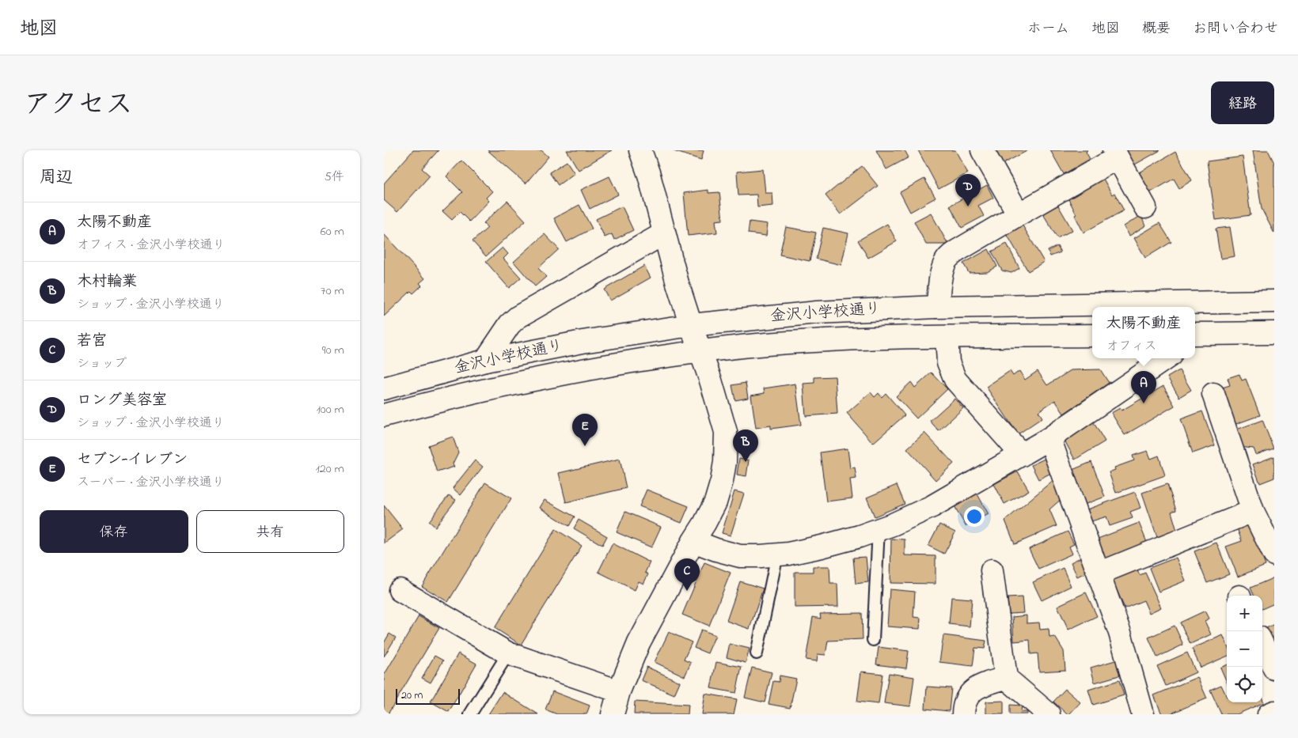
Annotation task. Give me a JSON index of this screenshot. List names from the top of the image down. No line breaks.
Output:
{"streets":{"street":["金沢小学校通り"]},"scale_bar":"20 m","page":{"header":"地図","nav":["ホーム","地図","概要","お問い合わせ"],"title":"アクセス","buttons":["経路",["保存","共有"]],"heading":["周辺","5件"],"pins":["D","A","E","B","C"],"list":[{"mark":"A","name":"太陽不動産","note":"オフィス · 金沢小学校通り","value":"60 m"},{"mark":"B","name":"木村輪業","note":"ショップ · 金沢小学校通り","value":"70 m"},{"mark":"C","name":"若宮","note":"ショップ","value":"90 m"},{"mark":"D","name":"ロング美容室","note":"ショップ · 金沢小学校通り","value":"100 m"},{"mark":"E","name":"セブン-イレブン","note":"スーパー · 金沢小学校通り","value":"120 m"}],"popup":["太陽不動産","オフィス"],"map_buttons":["+","−"],"scale":"20 m"}}
